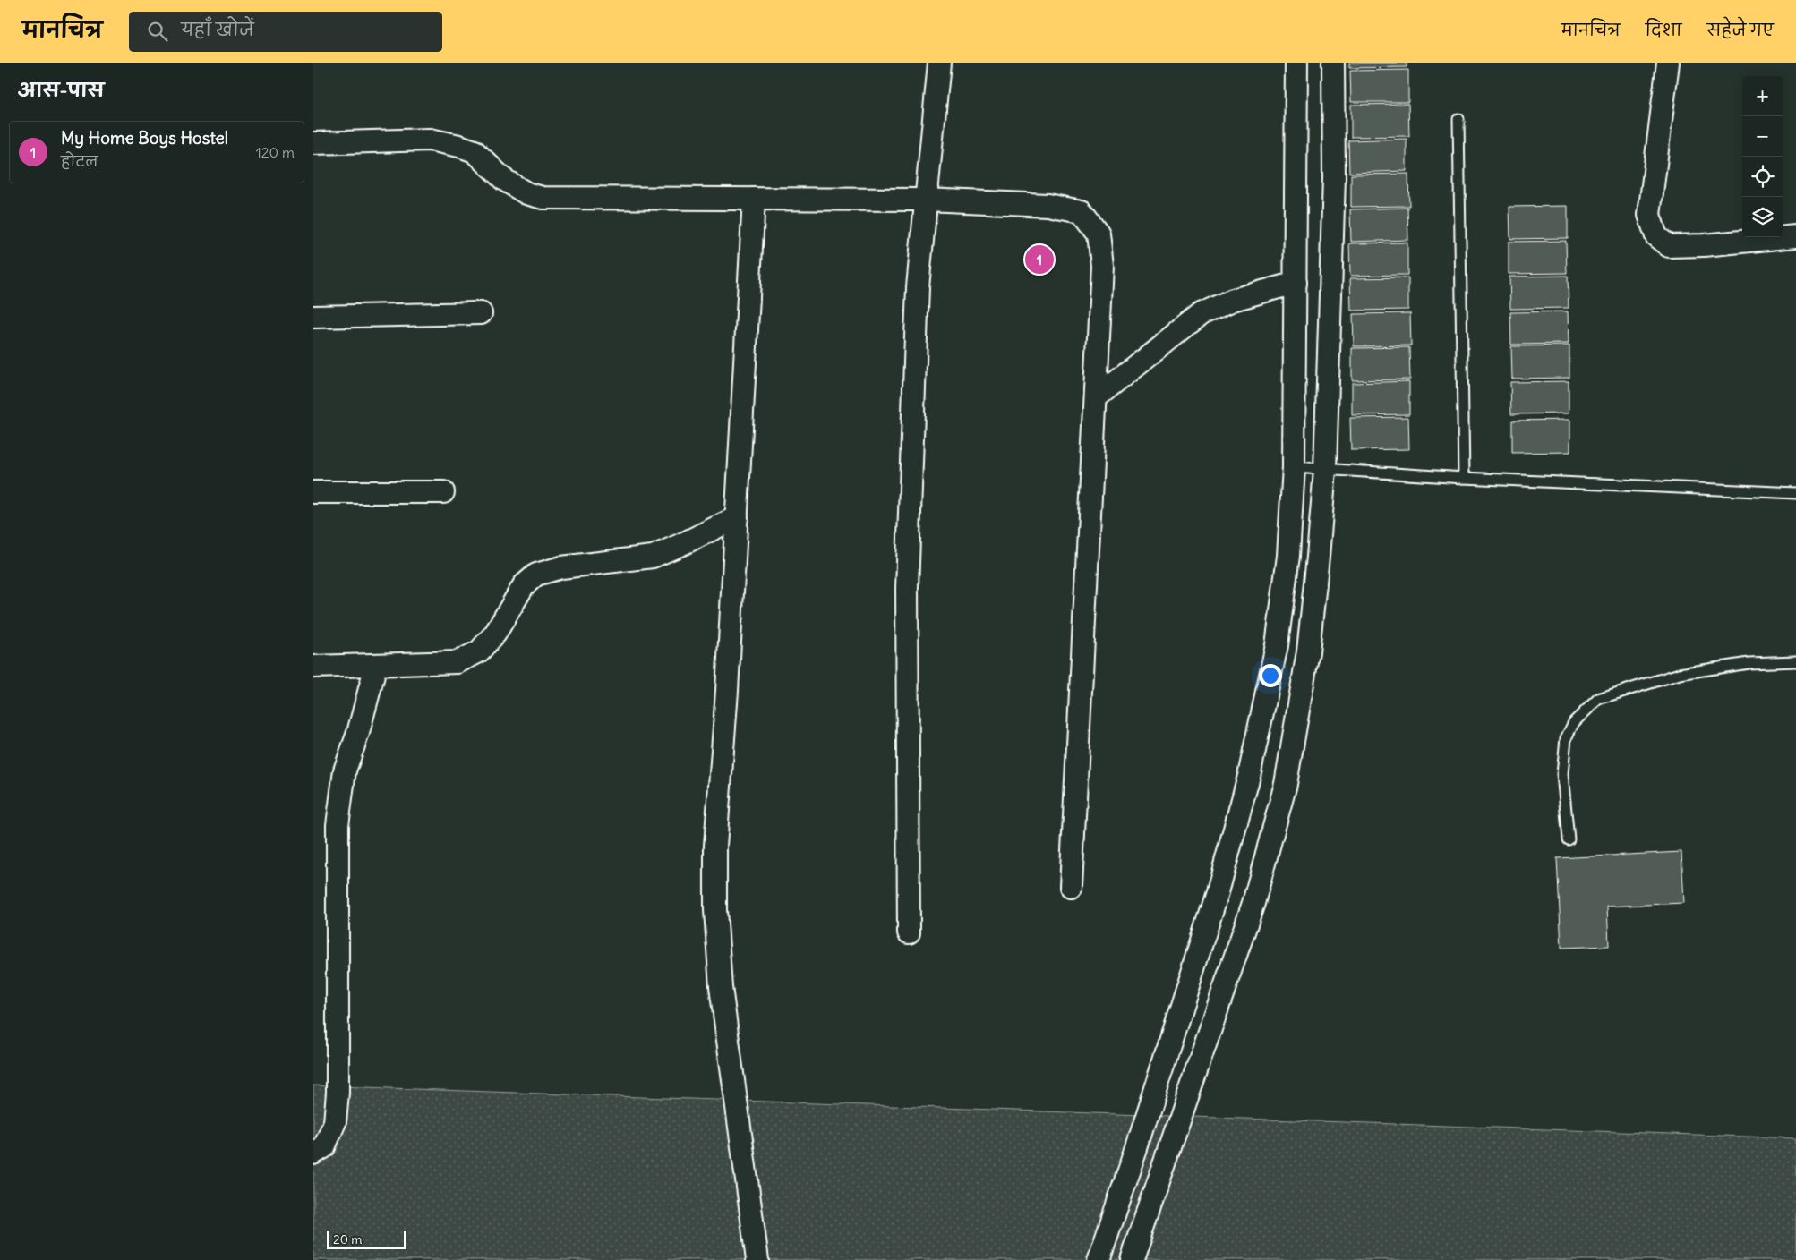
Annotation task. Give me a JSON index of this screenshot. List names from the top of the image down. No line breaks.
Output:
{"scale_bar":"20 m","page":{"header":"मानचित्र","search":"यहाँ खोजें","nav":["मानचित्र","दिशा","सहेजे गए"],"heading":"आस-पास","map_buttons":["+","−"],"list":[{"mark":"1","name":"My Home Boys Hostel","note":"होटल","value":"120 m"}],"pins":"1","scale":"20 m"}}
